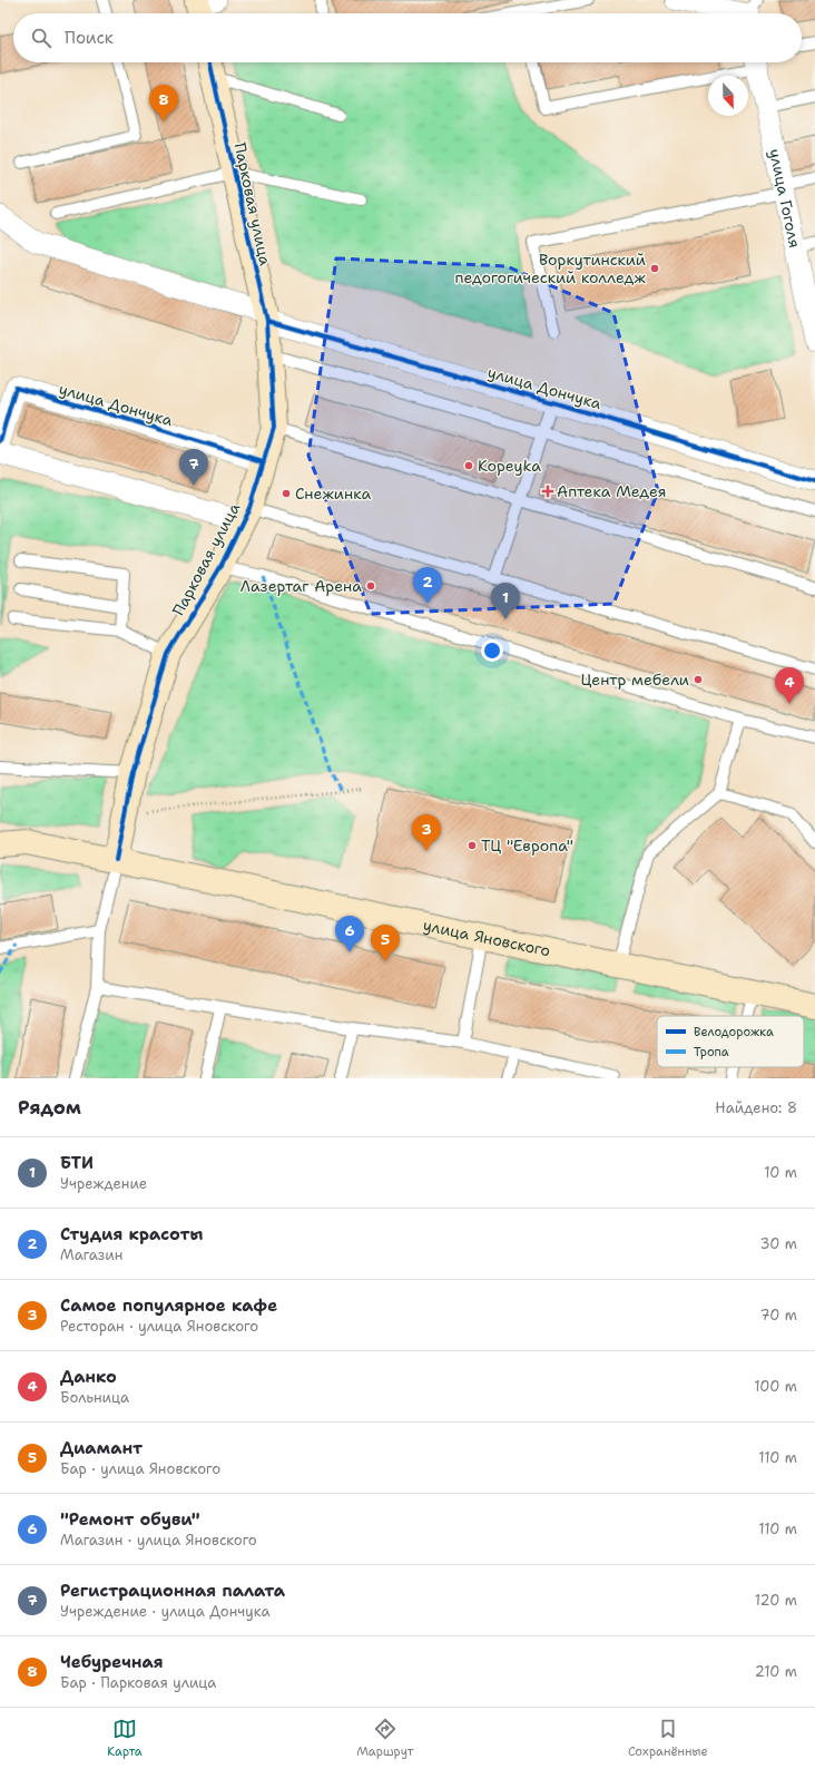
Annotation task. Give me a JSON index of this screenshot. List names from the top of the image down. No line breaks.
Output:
{"streets":{"main road":["Парковая улица","улица Яновского"],"street":["улица Гоголя","улица Дончука"]},"crossings":[["Парковая улица","улица Дончука"],["Парковая улица","улица Яновского"]],"places":{"other":["Воркутинский педогогический колледж","Kopeyka","Снежинка","Лазертаг Арена","Центр мебели","ТЦ \"Европа\""],"health":["Аптека Медея"]},"legend":["Велодорожка","Тропа"],"north":"bottom","page":{"search":"Поиск","pins":["8","7","2","1","4","3","6","5"],"heading":["Рядом","Найдено: 8"],"list":[{"mark":"1","name":"БТИ","note":"Учреждение","value":"10 m"},{"mark":"2","name":"Студия красоты","note":"Магазин","value":"30 m"},{"mark":"3","name":"Самое популярное кафе","note":"Ресторан · улица Яновского","value":"70 m"},{"mark":"4","name":"Данко","note":"Больница","value":"100 m"},{"mark":"5","name":"Диамант","note":"Бар · улица Яновского","value":"110 m"},{"mark":"6","name":"\"Ремонт обуви\"","note":"Магазин · улица Яновского","value":"110 m"},{"mark":"7","name":"Регистрационная палата","note":"Учреждение · улица Дончука","value":"120 m"},{"mark":"8","name":"Чебуречная","note":"Бар · Парковая улица","value":"210 m"}],"nav":["Карта","Маршрут","Сохранённые"]}}
